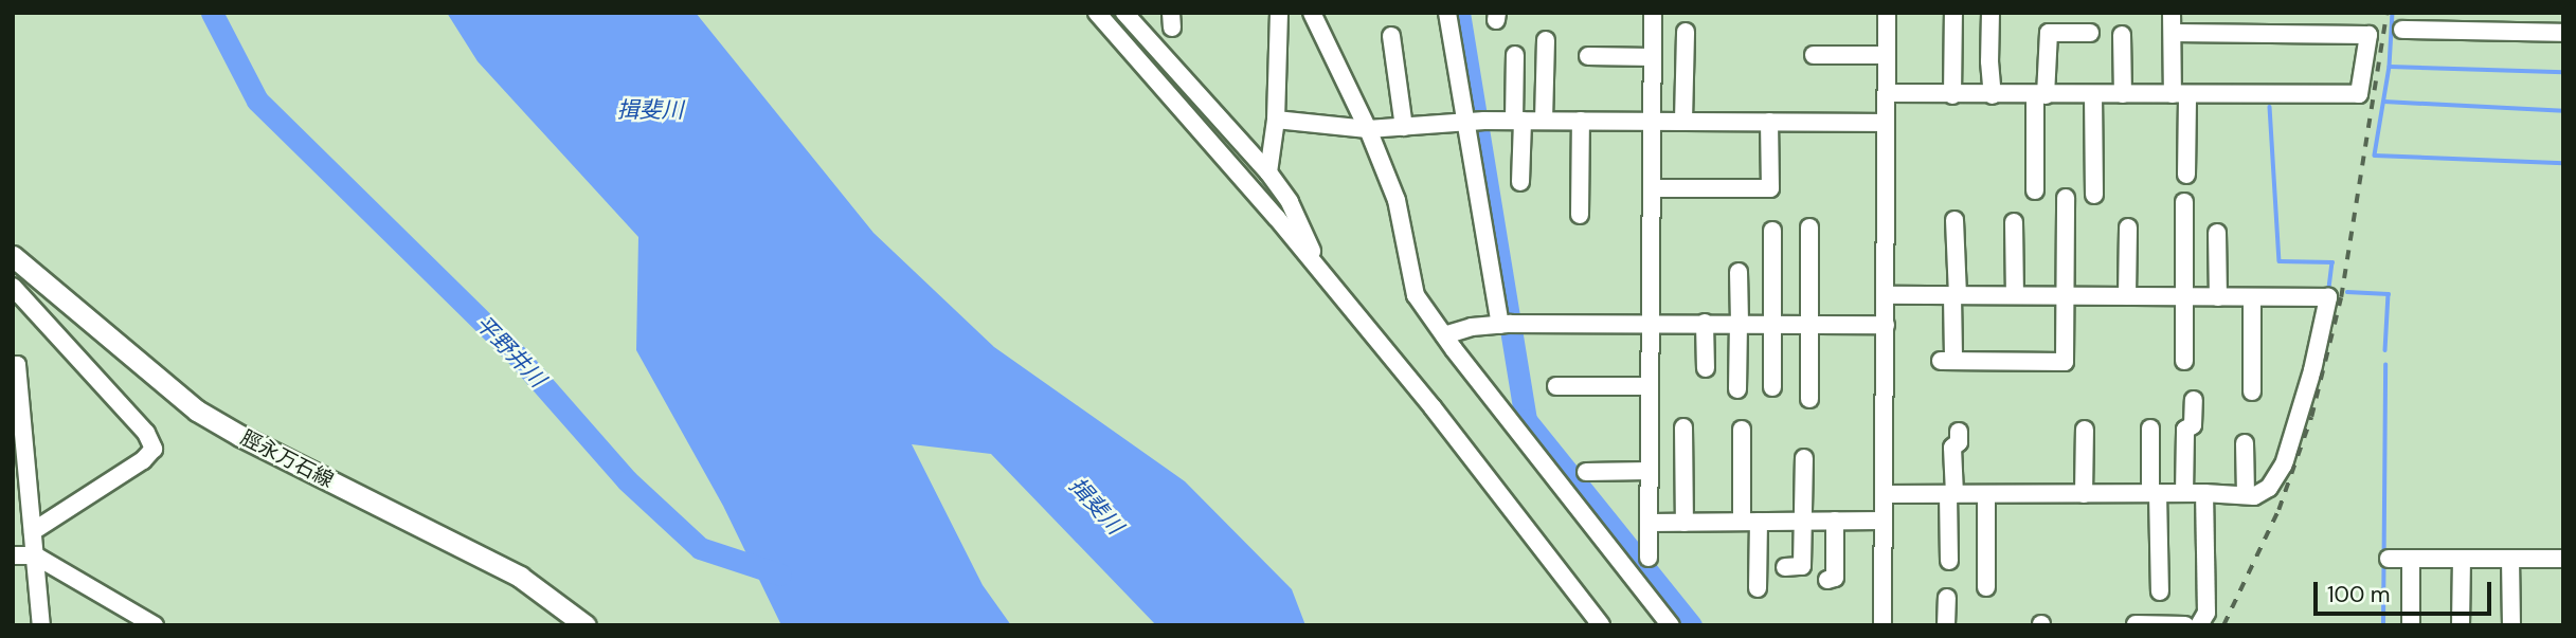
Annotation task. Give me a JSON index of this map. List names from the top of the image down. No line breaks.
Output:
{"streets":{"main road":["脛永万石線"]},"water":["揖斐川","平野井川"],"scale_bar":"100 m"}
